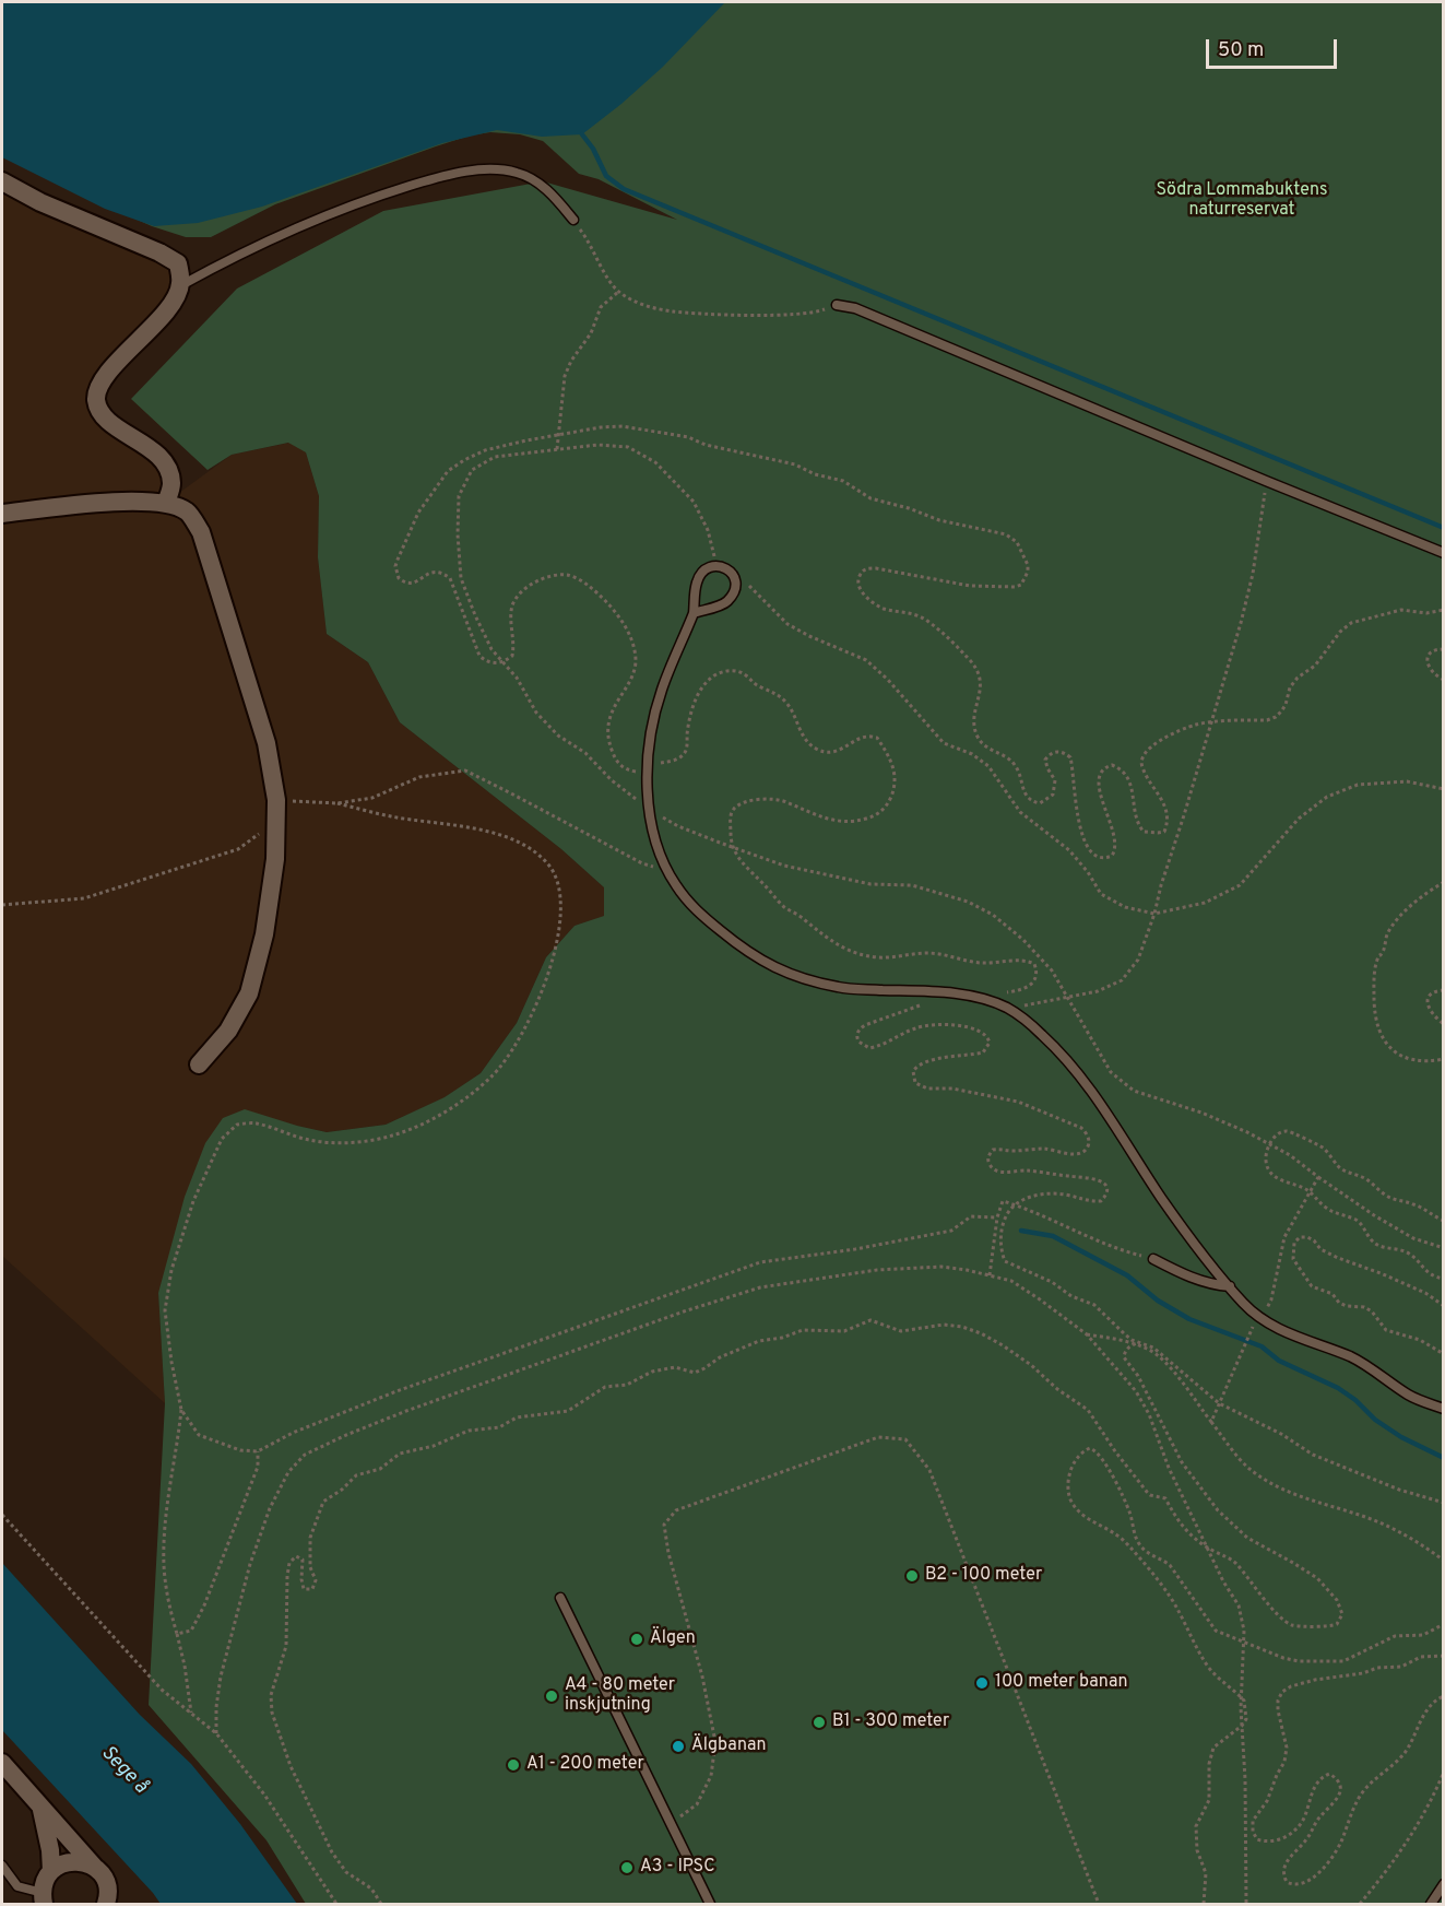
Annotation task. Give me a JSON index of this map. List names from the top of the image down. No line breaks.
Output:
{"water":["Sege å"],"parks":["Södra Lommabuktens naturreservat"],"places":["B2 - 100 meter","Älgen","100 meter banan","A4 - 80 meter inskjutning","B1 - 300 meter","Älgbanan","A1 - 200 meter","A3 - IPSC"],"scale_bar":"50 m"}
